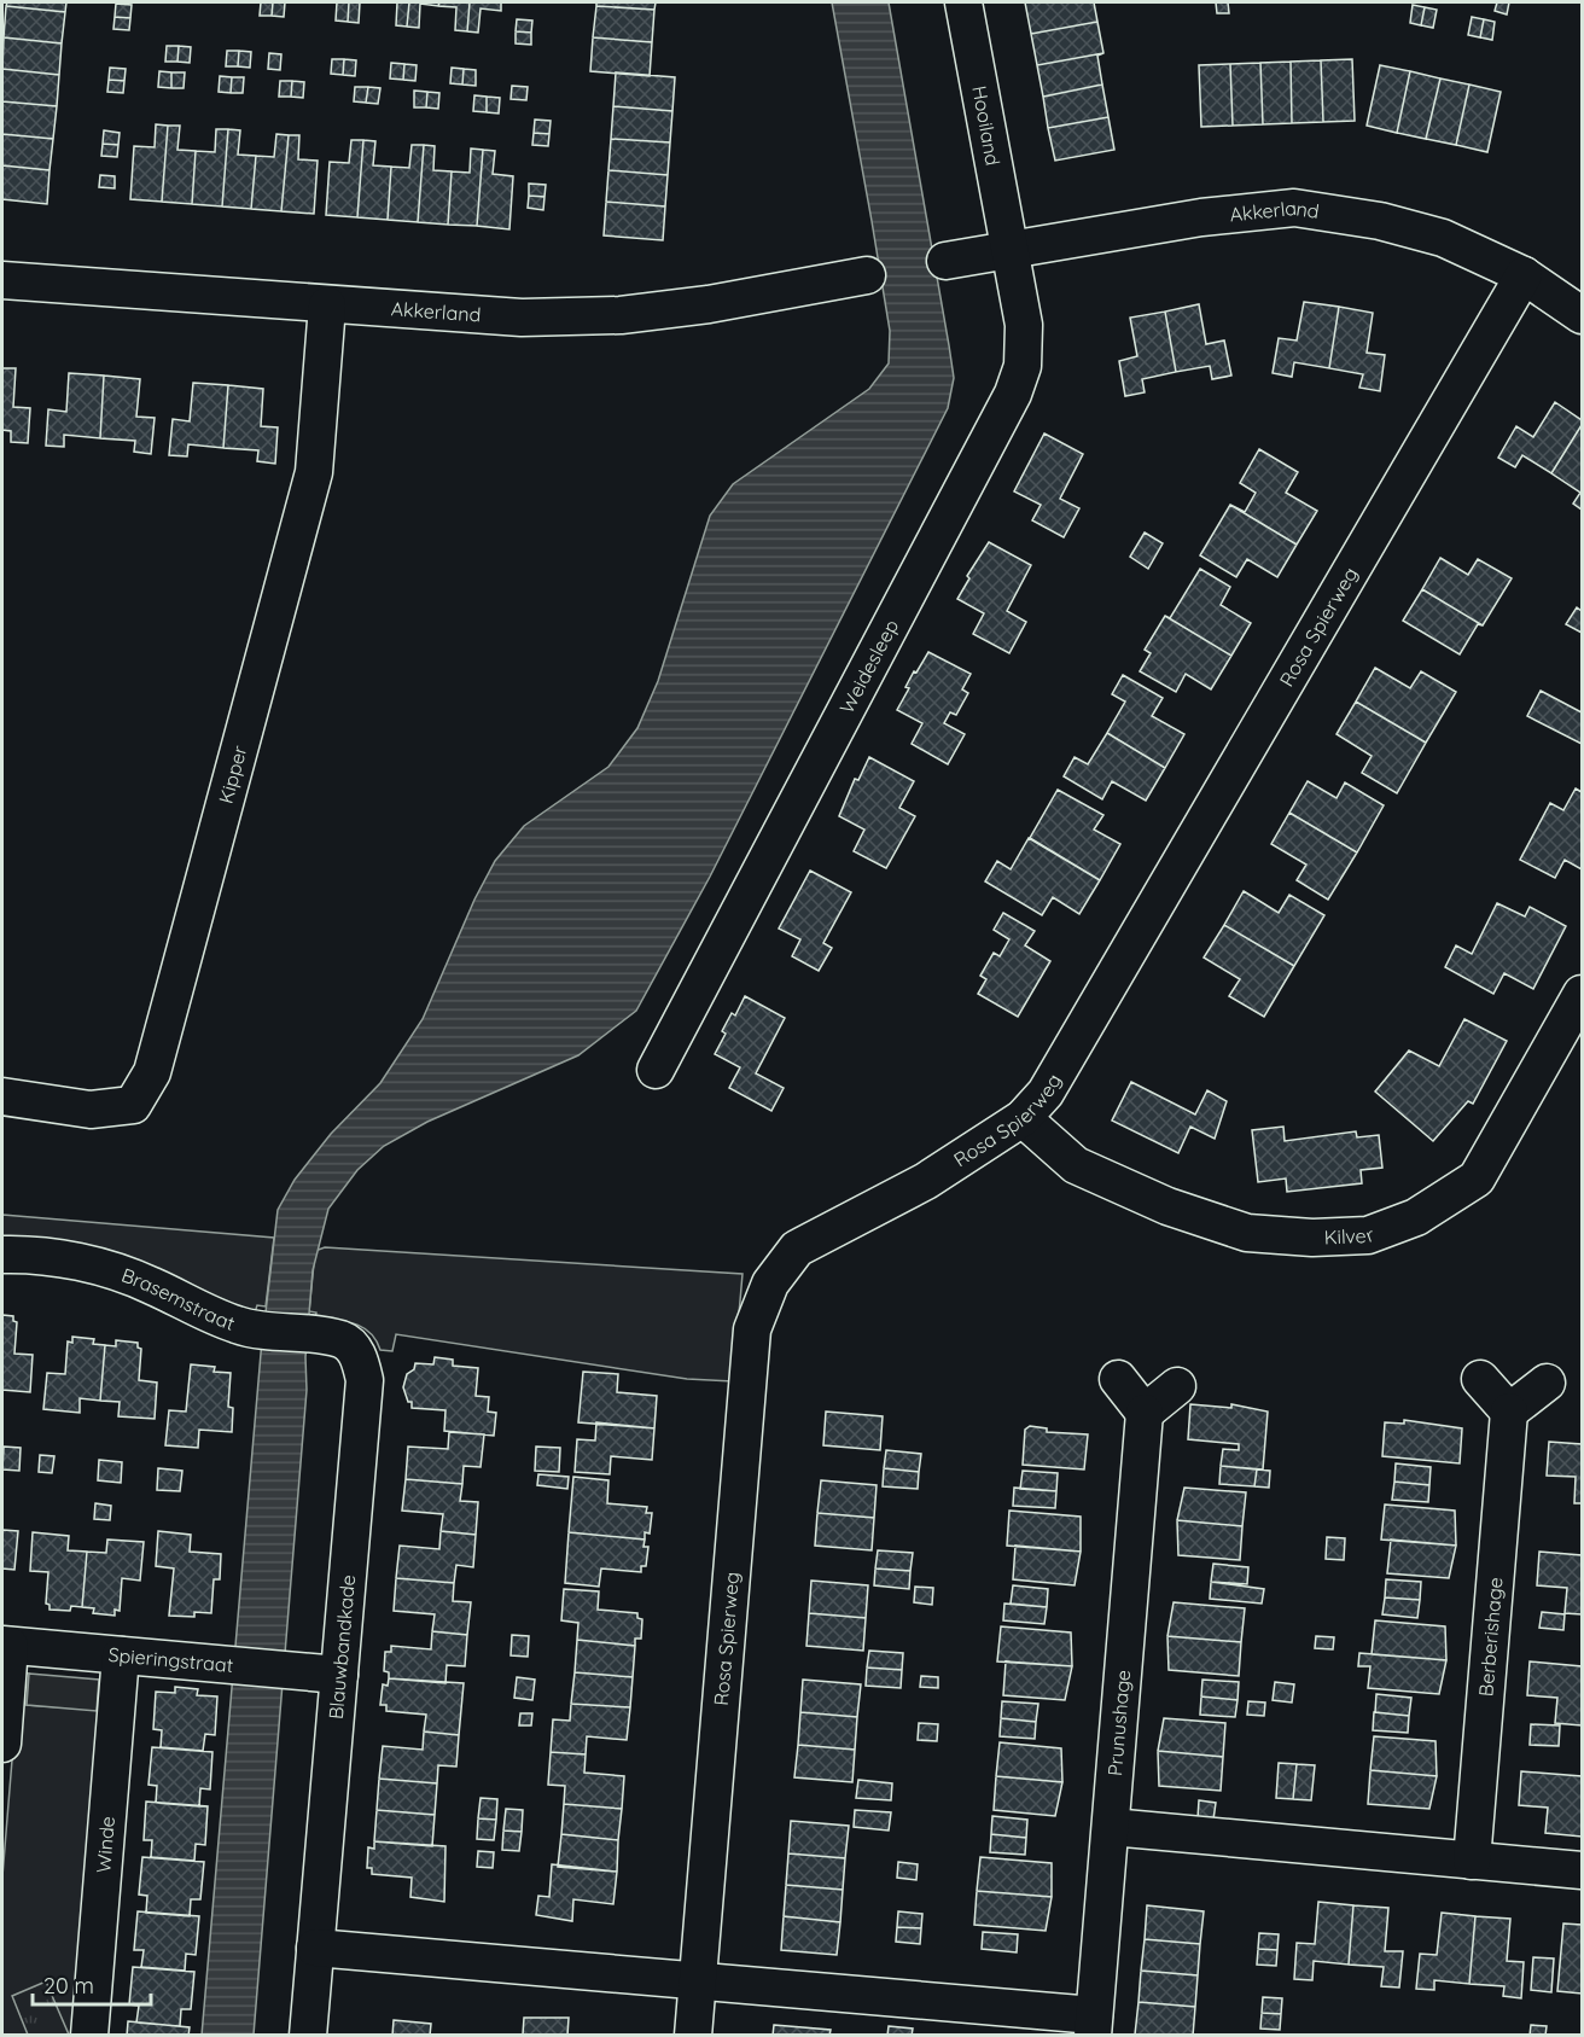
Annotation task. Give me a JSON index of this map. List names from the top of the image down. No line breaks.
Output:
{"streets":{"street":["Hooiland","Akkerland","Rosa Spierweg","Weidesleep","Kipper","Kilver","Brasemstraat","Berberishage","Blauwbandkade","Spieringstraat","Prunushage","Winde"]},"crossings":[["Hooiland","Akkerland"],["Hooiland","Weidesleep"],["Akkerland","Rosa Spierweg"],["Akkerland","Weidesleep"],["Akkerland","Kipper"],["Rosa Spierweg","Kilver"],["Brasemstraat","Blauwbandkade"],["Blauwbandkade","Spieringstraat"],["Spieringstraat","Winde"]],"scale_bar":"20 m"}
